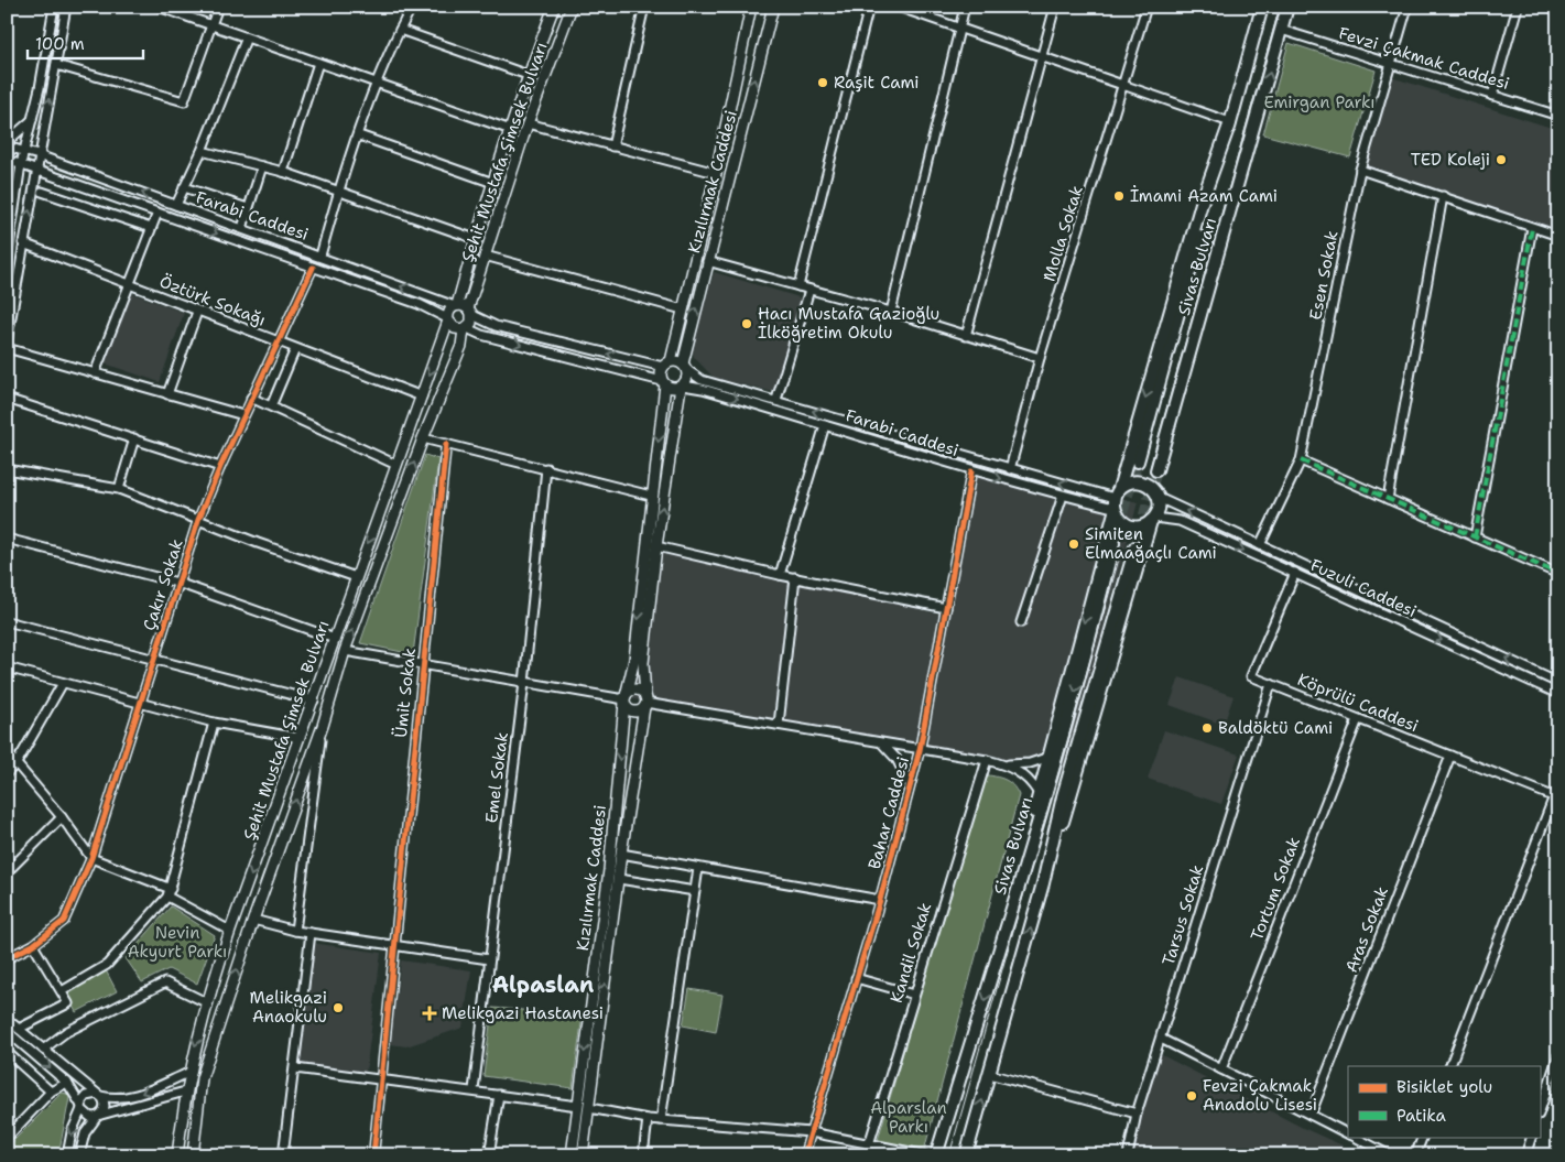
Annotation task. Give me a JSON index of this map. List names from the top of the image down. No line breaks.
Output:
{"streets":{"highway":["Sivas Bulvarı"],"main road":["Şehit Mustafa Şimsek Bulvarı","Kızılırmak Caddesi"],"street":["Fevzi Çakmak Caddesi","Farabi Caddesi","Molla Sokak","Esen Sokak","Öztürk Sokağı","Çakır Sokak","Fuzuli Caddesi","Ümit Sokak","Köprülü Caddesi","Emel Sokak","Bahar Caddesi","Tortum Sokak","Tarsus Sokak","Aras Sokak","Kandil Sokak"]},"crossings":[["Fevzi Çakmak Caddesi","Sivas Bulvarı"],["Fevzi Çakmak Caddesi","Esen Sokak"],["Şehit Mustafa Şimsek Bulvarı","Farabi Caddesi"],["Şehit Mustafa Şimsek Bulvarı","Öztürk Sokağı"],["Kızılırmak Caddesi","Farabi Caddesi"],["Farabi Caddesi","Molla Sokak"],["Farabi Caddesi","Çakır Sokak"],["Farabi Caddesi","Fuzuli Caddesi"],["Farabi Caddesi","Bahar Caddesi"],["Esen Sokak","Fuzuli Caddesi"],["Öztürk Sokağı","Çakır Sokak"],["Fuzuli Caddesi","Köprülü Caddesi"],["Köprülü Caddesi","Tortum Sokak"],["Köprülü Caddesi","Tarsus Sokak"],["Köprülü Caddesi","Aras Sokak"]],"districts":["Alpaslan"],"parks":["Emirgan Parkı","Nevin Akyurt Parkı","Alparslan Parkı"],"places":{"other":["Raşit Cami","TED Koleji","İmami Azam Cami","Hacı Mustafa Gazioğlu İlköğretim Okulu","Simiten Elmaağaçlı Cami","Baldöktü Cami","Melikgazi Anaokulu","Fevzi Çakmak Anadolu Lisesi"],"health":["Melikgazi Hastanesi"]},"legend":["Bisiklet yolu","Patika"],"scale_bar":"100 m"}
